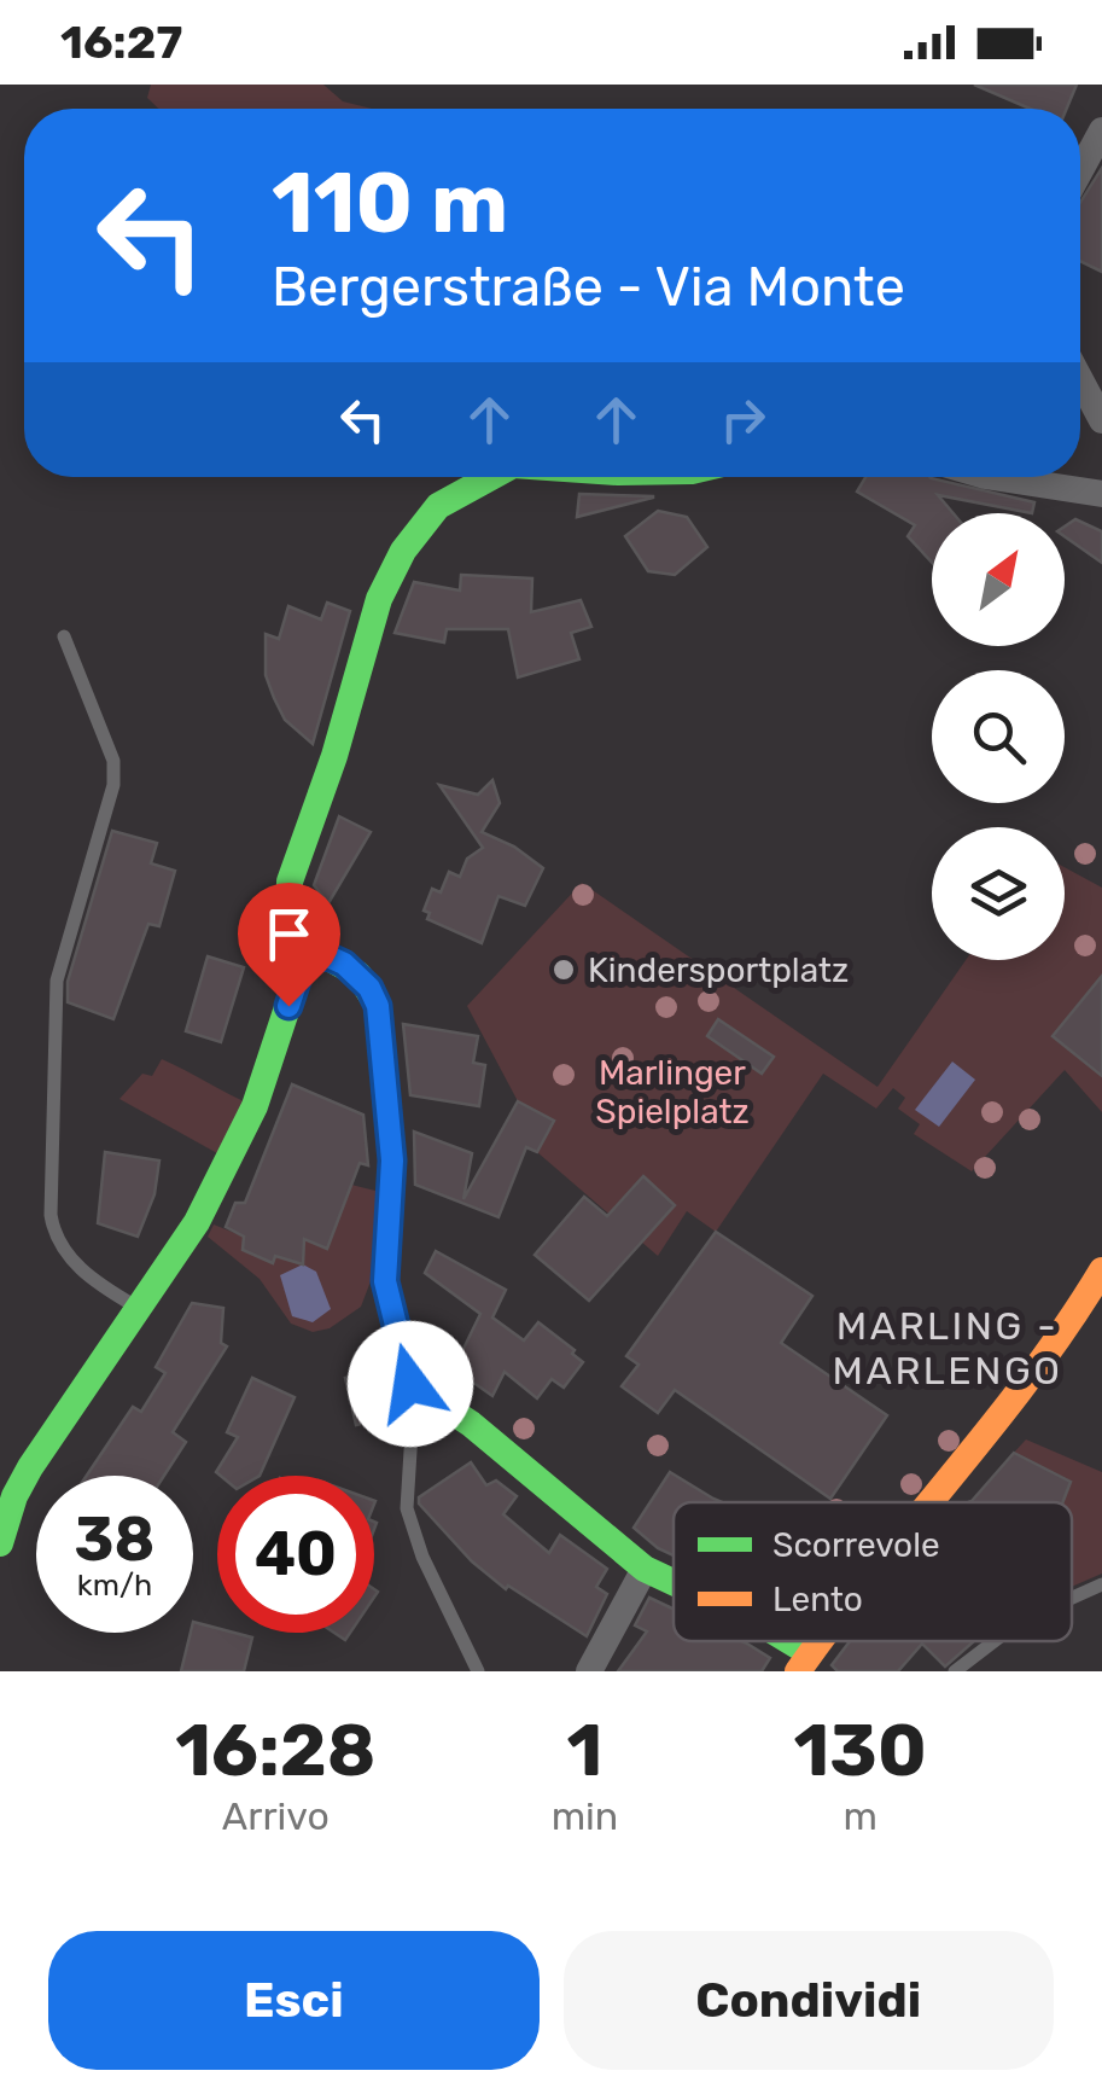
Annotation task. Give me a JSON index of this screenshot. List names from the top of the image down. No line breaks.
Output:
{"districts":["MARLING - MARLENGO"],"parks":["Marlinger Spielplatz"],"places":["Kindersportplatz"],"legend":["Scorrevole","Lento"],"north":"top right","page":{"status":"16:27","turn":["110 m","Bergerstraße - Via Monte"],"speed":"38 km/h","limit":"40","eta":["16:28","Arrivo","1","min","130","m"],"buttons":["Esci","Condividi"]}}
